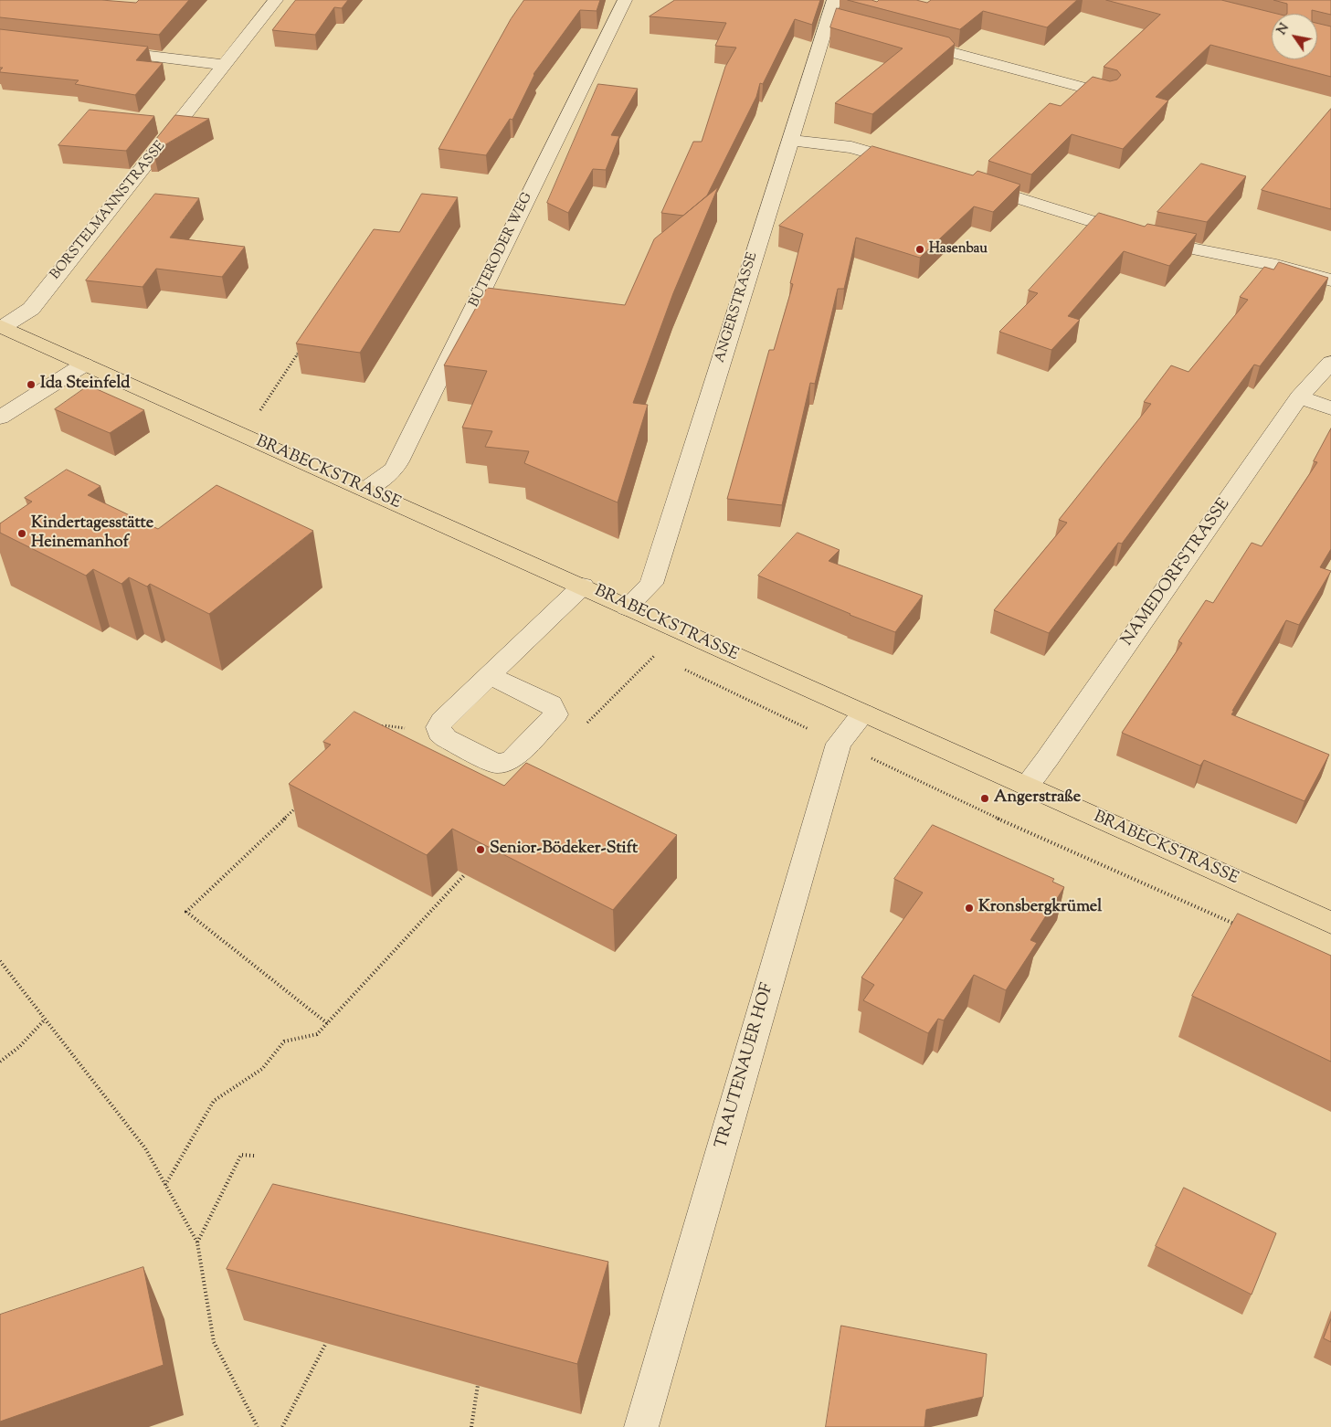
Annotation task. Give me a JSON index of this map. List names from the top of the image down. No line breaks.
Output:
{"streets":{"main road":["BRABECKSTRASSE"],"street":["BORSTELMANNSTRASSE","BÜTERODER WEG","ANGERSTRASSE","NAMEDORFSTRASSE","TRAUTENAUER HOF"]},"crossings":[["BORSTELMANNSTRASSE","BRABECKSTRASSE"],["BÜTERODER WEG","BRABECKSTRASSE"],["ANGERSTRASSE","BRABECKSTRASSE"],["BRABECKSTRASSE","NAMEDORFSTRASSE"],["BRABECKSTRASSE","TRAUTENAUER HOF"]],"places":["Hasenbau","Ida Steinfeld","Kindertagesstätte Heinemanhof","Angerstraße","Senior-Bödeker-Stift","Kronsbergkrümel"],"north":"top left"}
